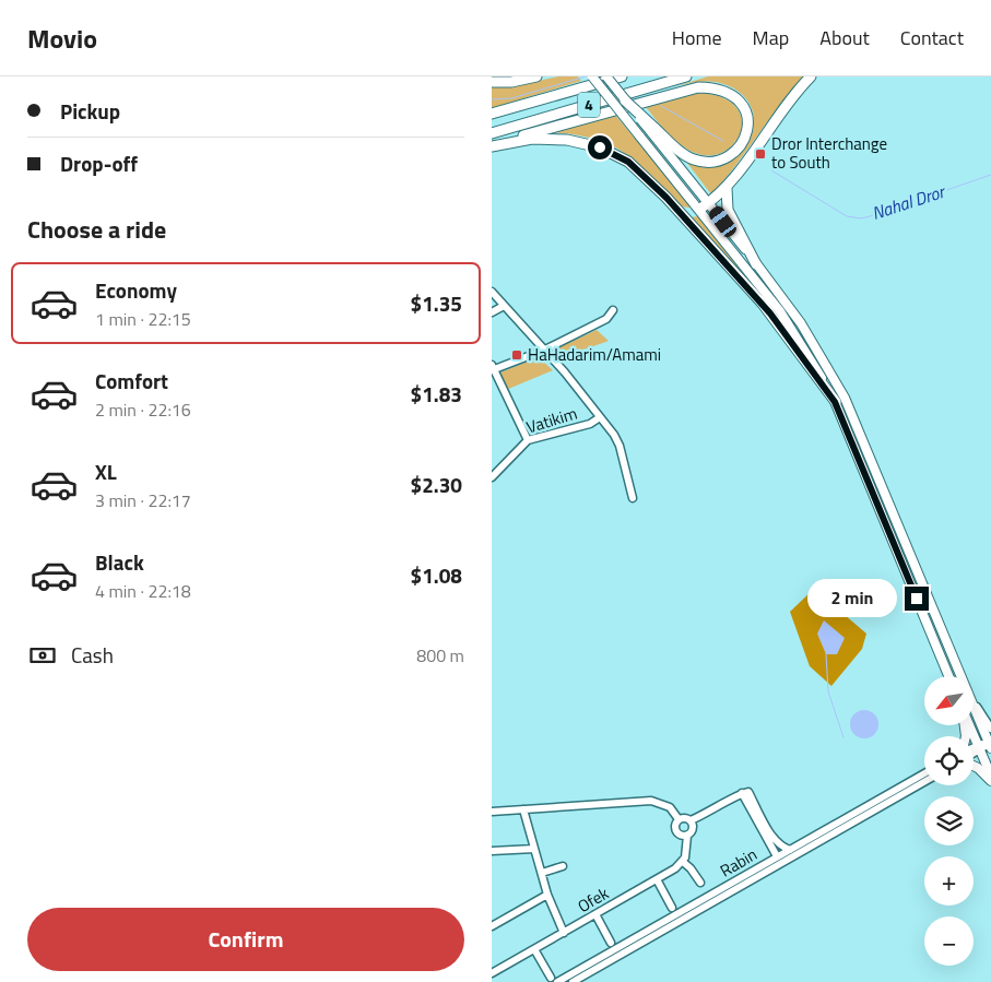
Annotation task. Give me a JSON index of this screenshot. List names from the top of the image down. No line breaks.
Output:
{"streets":{"highway":["4"],"street":["Vatikim","Rabin","Ofek"]},"water":["Nahal Dror"],"places":{"transit":["Dror Interchange to South","HaHadarim/Amami"]},"north":"bottom left","page":{"header":"Movio","nav":["Home","Map","About","Contact"],"banner":["Pickup","Drop-off"],"heading":"Choose a ride","list":[{"name":"Economy","note":"1 min · 22:15","value":"$1.35"},{"name":"Comfort","note":"2 min · 22:16","value":"$1.83"},{"name":"XL","note":"3 min · 22:17","value":"$2.30"},{"name":"Black","note":"4 min · 22:18","value":"$1.08"}],"bubble":"2 min","pay":["Cash","800 m"],"map_buttons":["+","−"],"buttons":"Confirm"}}
